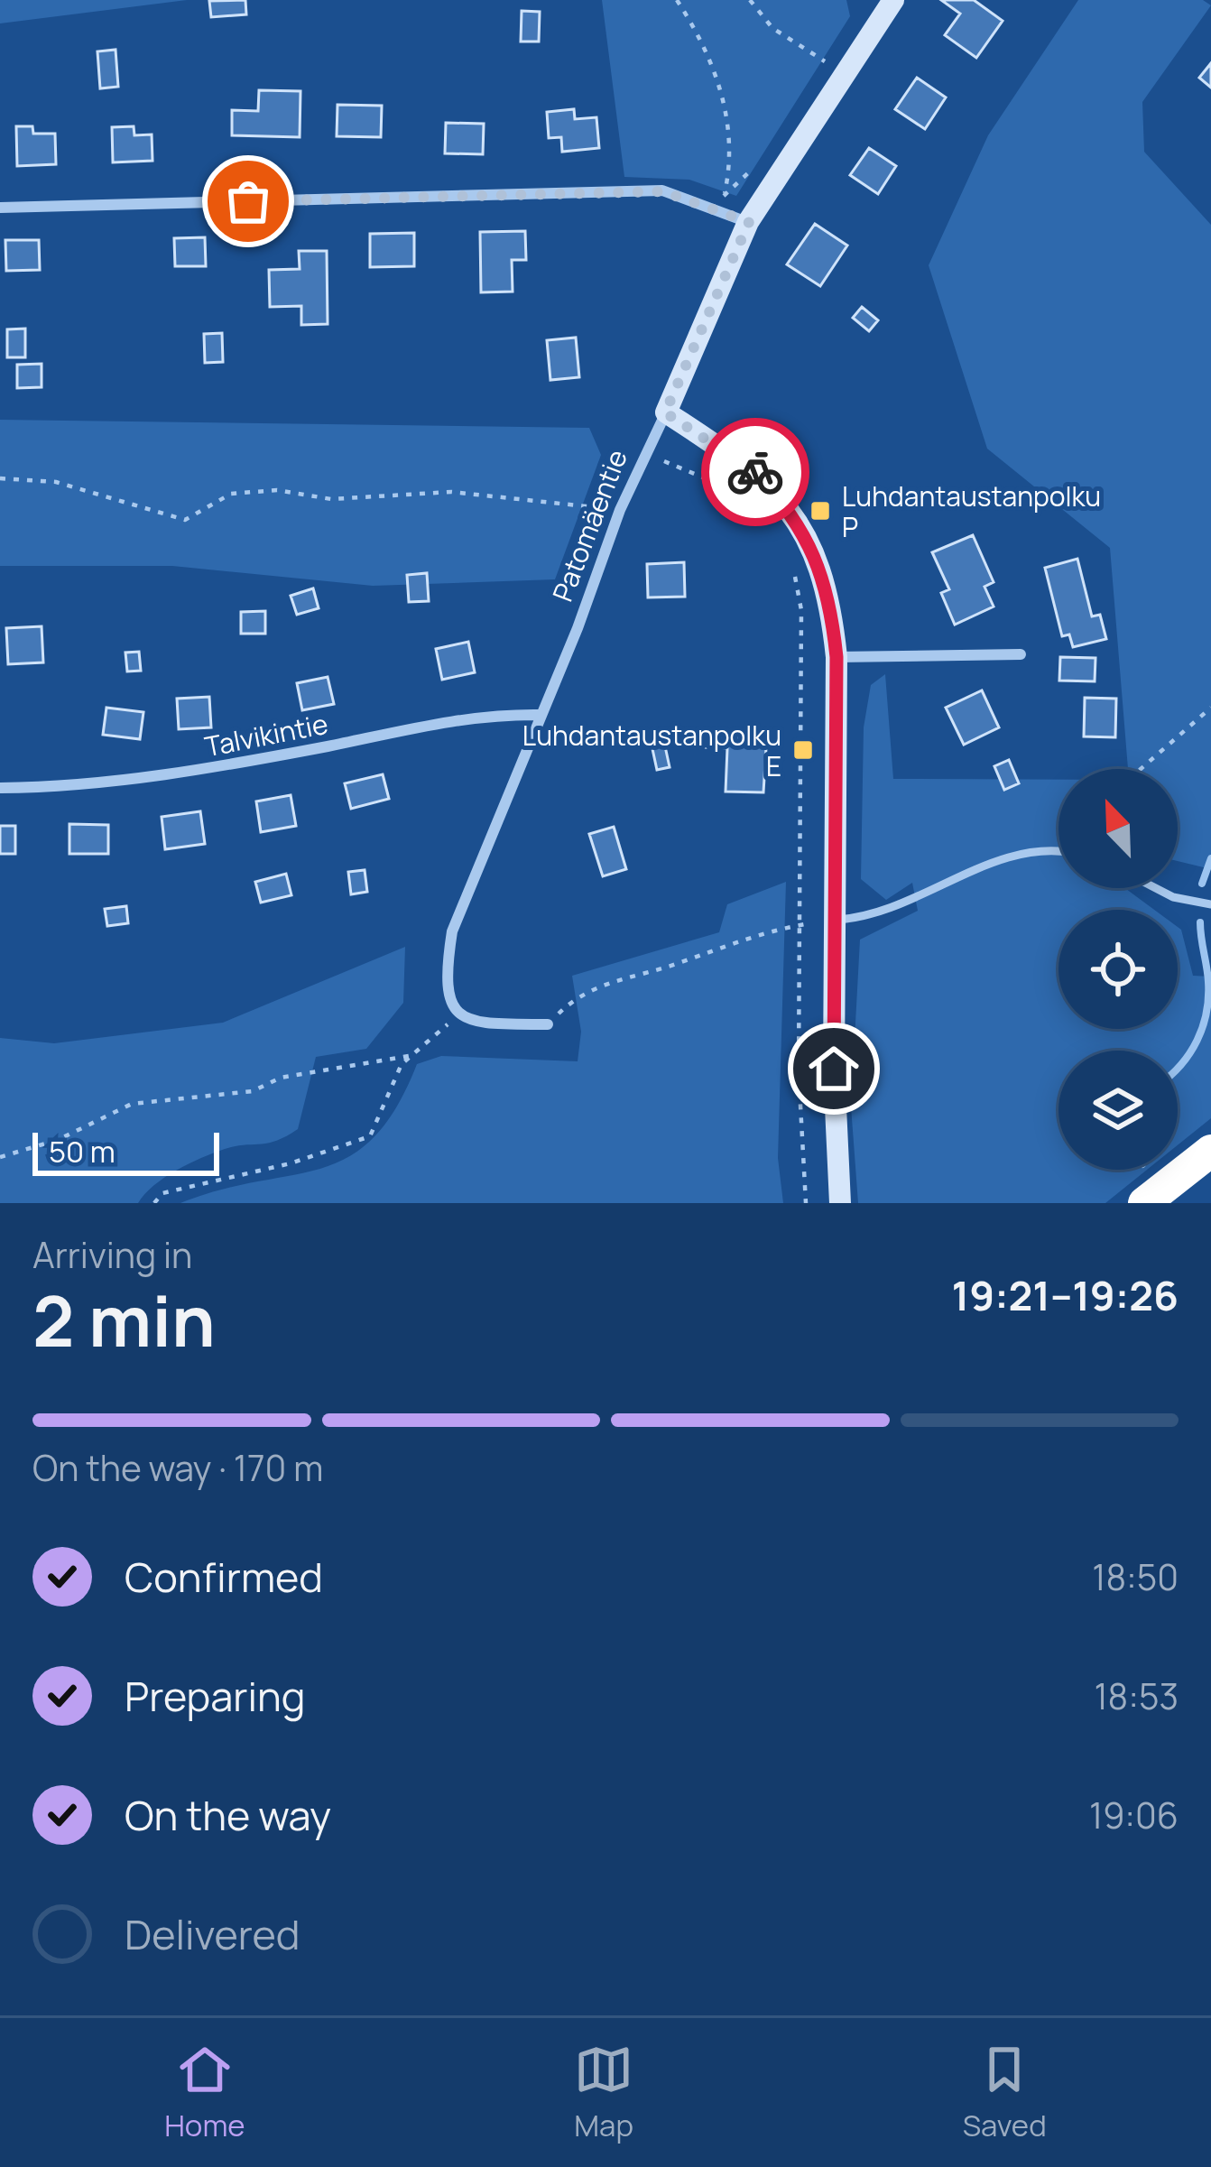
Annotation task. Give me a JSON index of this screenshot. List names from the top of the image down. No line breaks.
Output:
{"streets":{"street":["Patomäentie","Talvikintie"]},"crossings":[["Patomäentie","Talvikintie"]],"places":{"transit":["Luhdantaustanpolku P","Luhdantaustanpolku E"]},"scale_bar":"50 m","north":"top left","page":{"scale":"50 m","heading":["2 min","Arriving in","19:21–19:26"],"bar":"On the way · 170 m","list":[["Confirmed","18:50"],["Preparing","18:53"],["On the way","19:06"],"Delivered"],"tabs":["Home","Map","Saved"]}}
